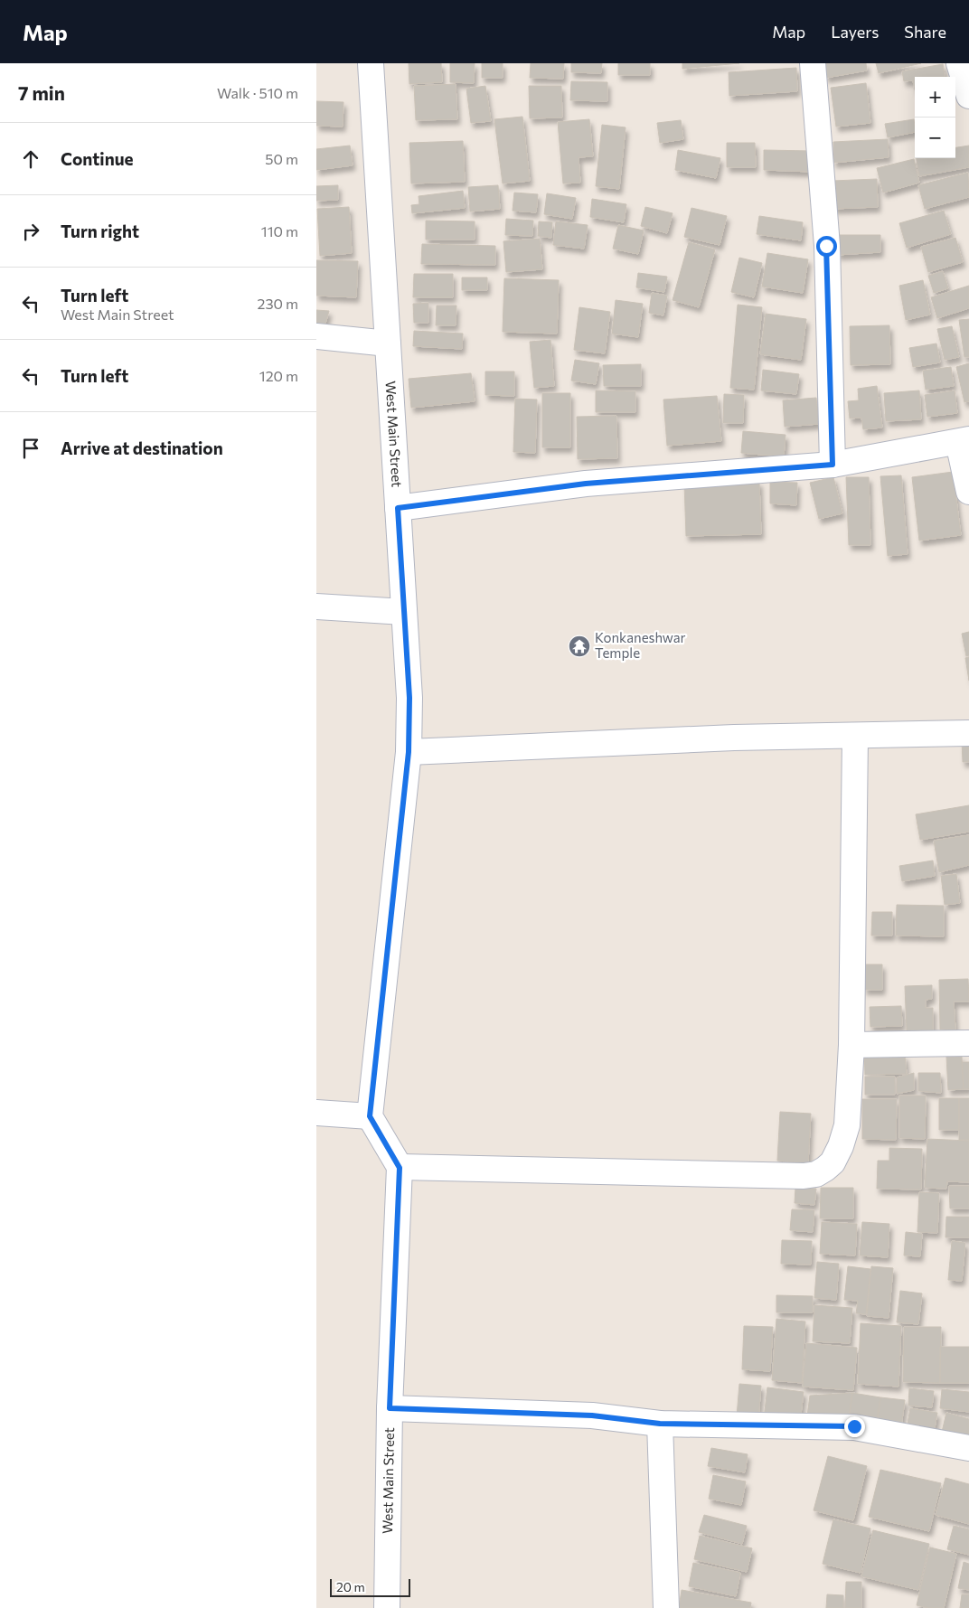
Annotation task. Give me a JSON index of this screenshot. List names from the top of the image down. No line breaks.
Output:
{"streets":{"street":["West Main Street"]},"places":{"temple":["Konkaneshwar Temple"]},"scale_bar":"20 m","page":{"header":"Map","nav":["Map","Layers","Share"],"heading":["7 min","Walk · 510 m"],"map_buttons":["+","−"],"list":[["Continue","50 m"],["Turn right","110 m"],["Turn left","West Main Street","230 m"],["Turn left","120 m"],"Arrive at destination"],"scale":"20 m"}}
